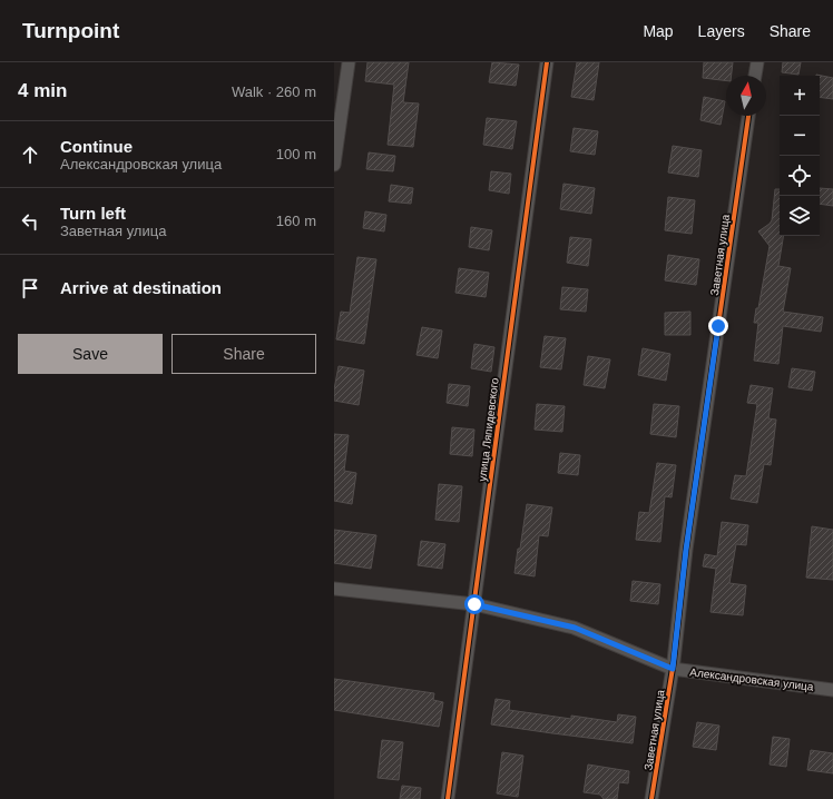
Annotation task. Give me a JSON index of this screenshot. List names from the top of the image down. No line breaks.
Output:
{"streets":{"street":["Заветная улица","улица Ляпидевского","Александровская улица"]},"crossings":[["Заветная улица","Александровская улица"],["улица Ляпидевского","Александровская улица"]],"north":"top","page":{"header":"Turnpoint","nav":["Map","Layers","Share"],"heading":["4 min","Walk · 260 m"],"map_buttons":["+","−"],"list":[["Continue","Александровская улица","100 m"],["Turn left","Заветная улица","160 m"],"Arrive at destination"],"buttons":["Save","Share"]}}
